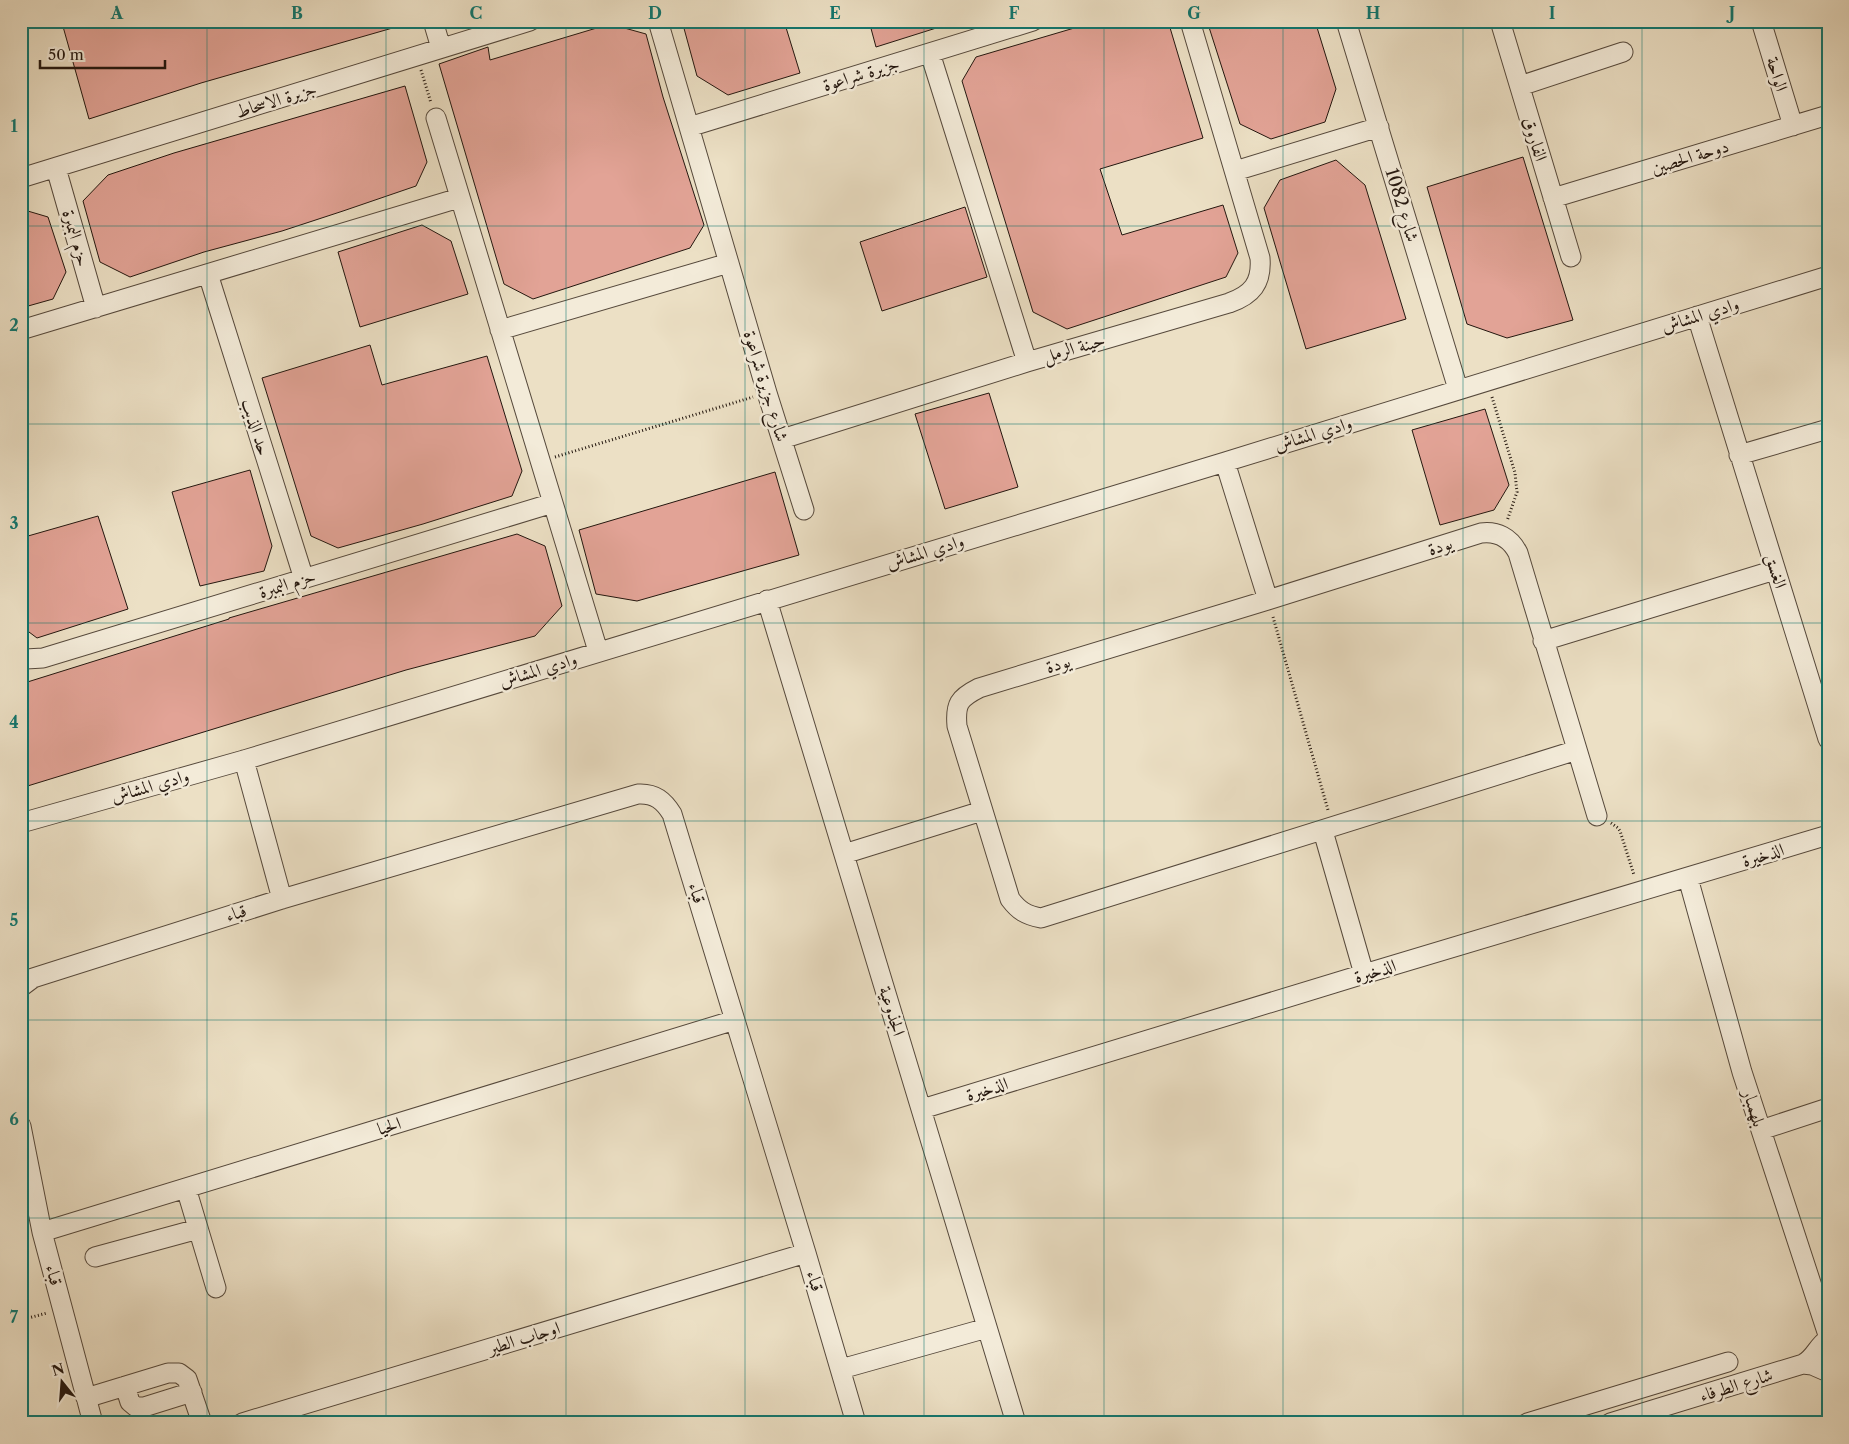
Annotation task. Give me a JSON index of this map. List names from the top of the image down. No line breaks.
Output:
{"streets":{"street":["جزيرة شراعوة","الواحة","جزيرة الاسحاط","الفاروق","دوحة الحصين","شارع 1082","حزم البمبرة","وادي المشاش","حينة الرمل","شارع جزيرة شراعوة","حد الذيب","يودة","الغسق","الذخيرة","قباء","الجذوعية","بلهمبار","الحيا","اوجاب الطير","شارع الطرفاء"]},"crossings":[["جزيرة شراعوة","حينة الرمل"],["جزيرة شراعوة","شارع جزيرة شراعوة"],["الواحة","دوحة الحصين"],["جزيرة الاسحاط","حزم البمبرة"],["الفاروق","دوحة الحصين"],["شارع 1082","وادي المشاش"],["حزم البمبرة","حد الذيب"],["وادي المشاش","الغسق"],["وادي المشاش","الجذوعية"],["الذخيرة","الجذوعية"],["الذخيرة","بلهمبار"],["قباء","الحيا"],["قباء","اوجاب الطير"]],"scale_bar":"50 m","north":"top","grid":{"columns":["A","B","C","D","E","F","G","H","I","J"],"rows":["1","2","3","4","5","6","7"]}}
